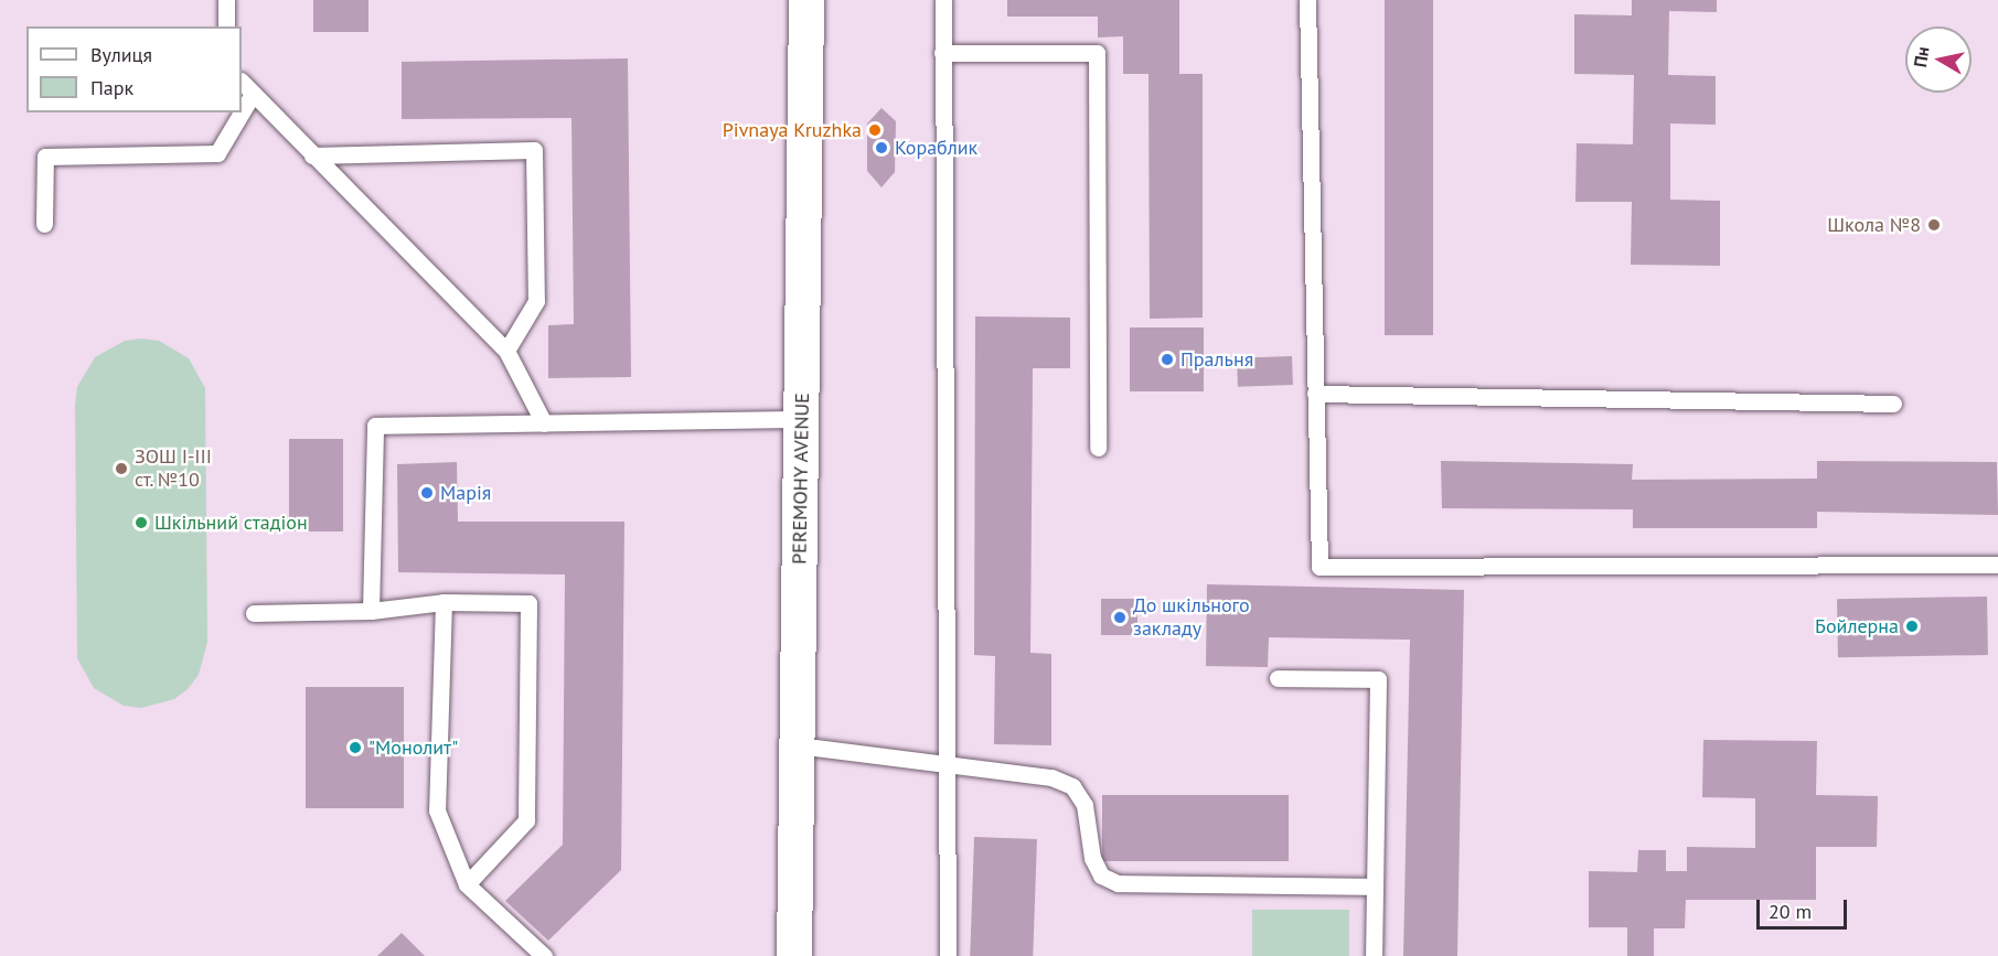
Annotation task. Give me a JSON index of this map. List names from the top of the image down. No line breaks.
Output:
{"streets":{"street":["PEREMOHY AVENUE"]},"places":["Pivnaya Kruzhka","Кораблик","Школа №8","Пральня","ЗОШ І-ІІІ ст. №10","Марія","Шкільний стадіон","До шкільного закладу","Бойлерна","\"Монолит\""],"legend":["Вулиця","Парк"],"scale_bar":"20 m","north":"left"}
